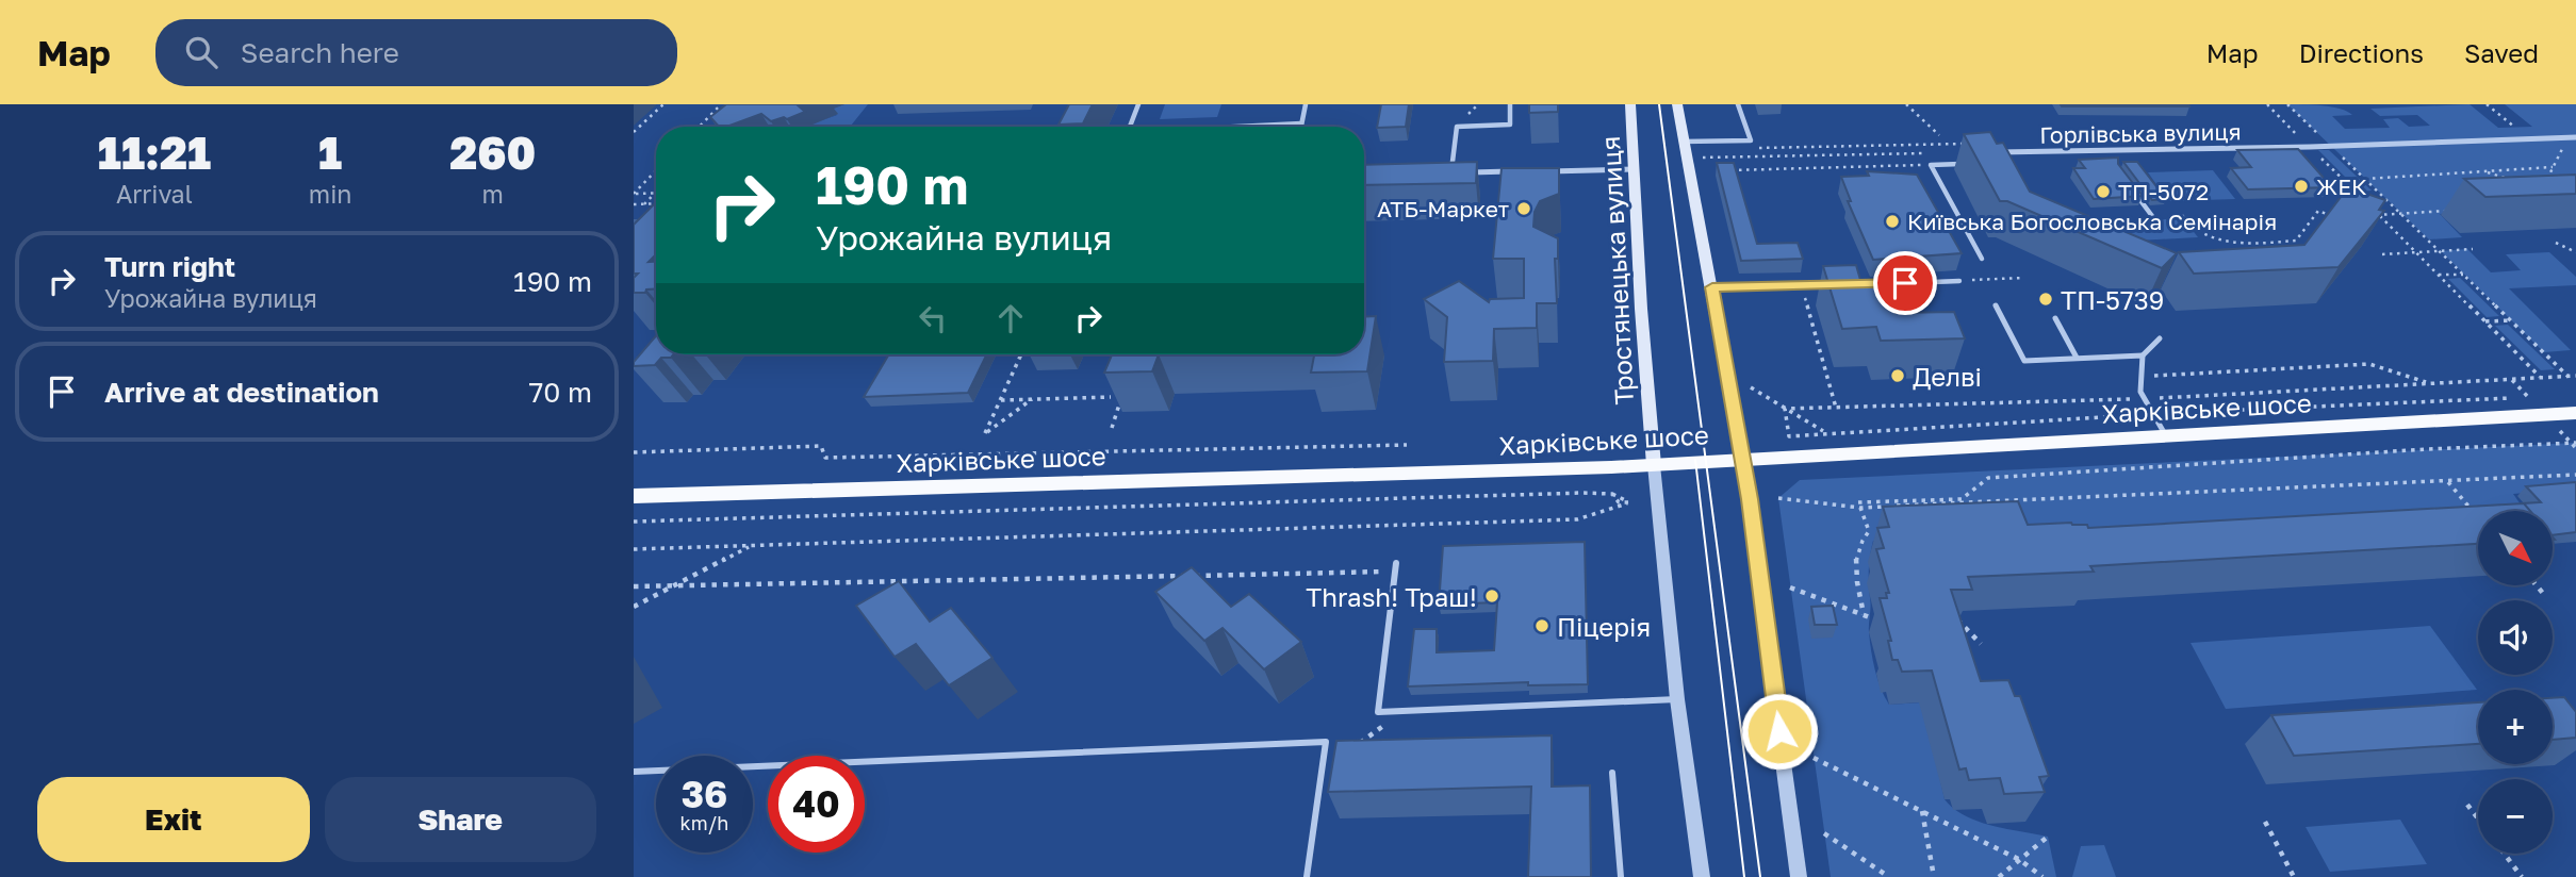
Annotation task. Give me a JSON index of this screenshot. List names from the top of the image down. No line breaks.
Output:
{"streets":{"main road":["Тростянецька вулиця","Харківське шосе"],"street":["Горлівська вулиця"]},"crossings":[["Тростянецька вулиця","Харківське шосе"]],"places":["ЖЕК","ТП-5072","АТБ-Маркет","Київська Богословська Семінарія","ТП-5739","Делві","Thrash! Траш!","Піцерія"],"north":"bottom right","page":{"header":"Map","search":"Search here","nav":["Map","Directions","Saved"],"eta":["11:21","Arrival","1","min","260","m"],"turn":["190 m","Урожайна вулиця"],"list":[{"name":"Turn right","note":"Урожайна вулиця","value":"190 m"},{"name":"Arrive at destination","value":"70 m"}],"map_buttons":["+","−"],"speed":"36 km/h","limit":"40","buttons":["Exit","Share"]}}
